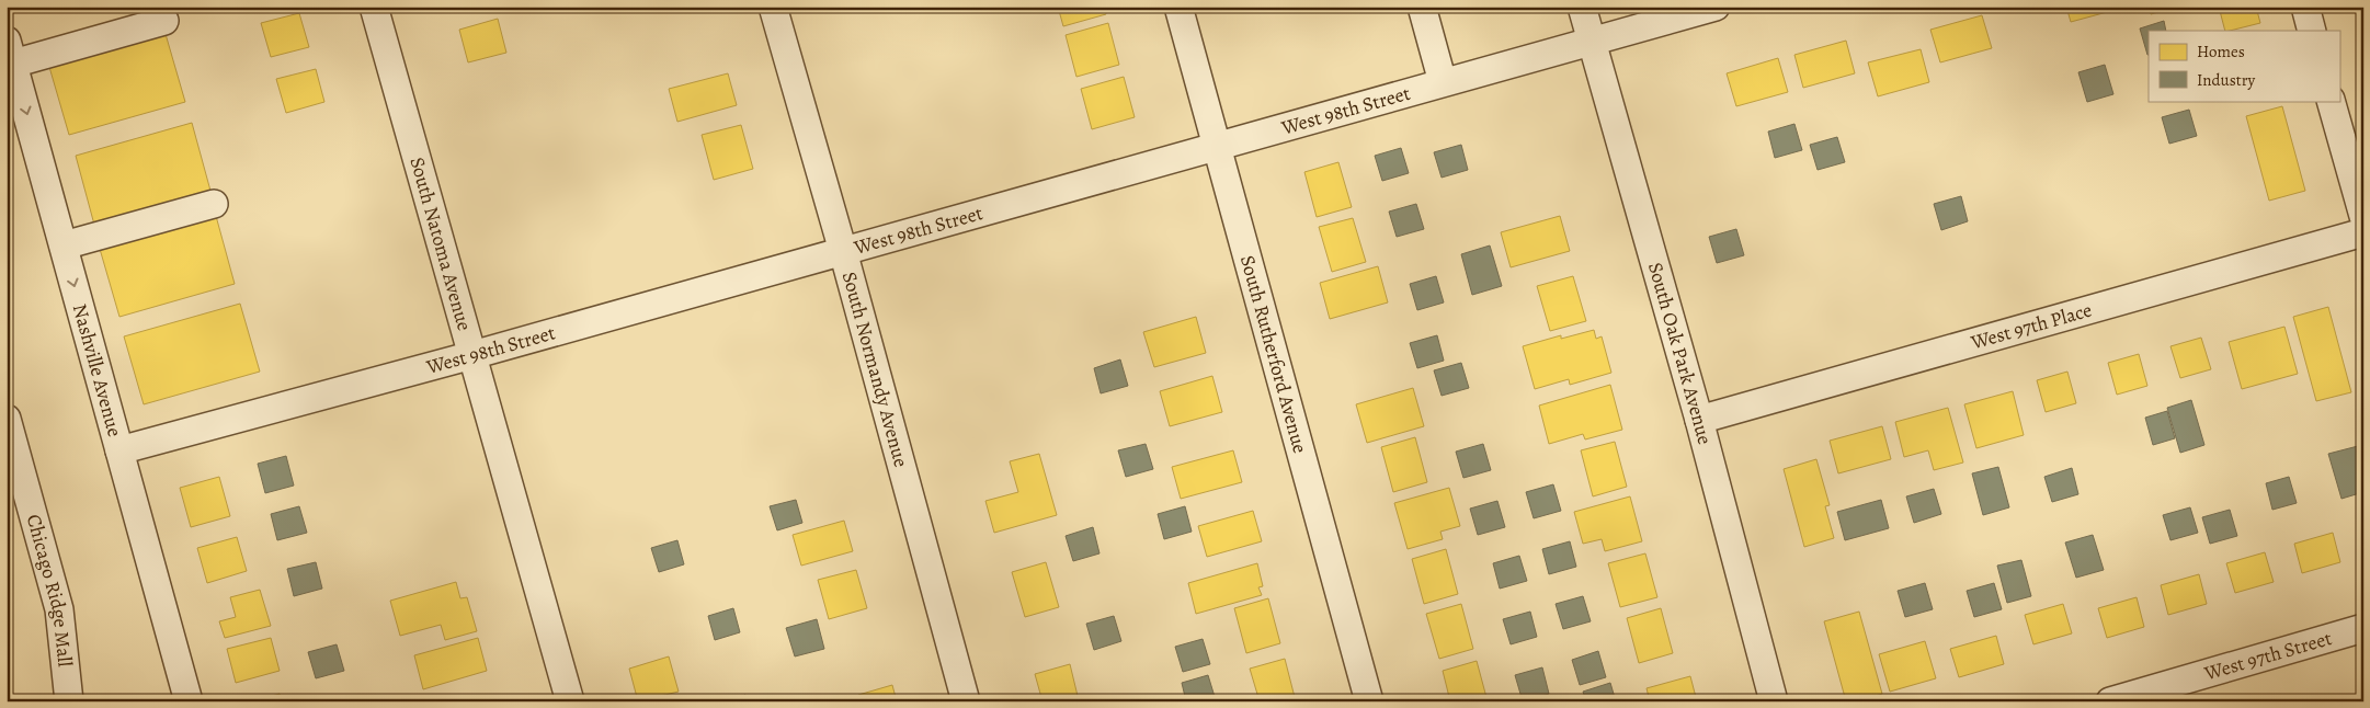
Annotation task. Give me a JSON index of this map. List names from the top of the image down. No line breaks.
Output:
{"streets":{"street":["West 98th Street","South Natoma Avenue","West 97th Place","South Rutherford Avenue","South Oak Park Avenue","South Normandy Avenue","Nashville Avenue","Chicago Ridge Mall","West 97th Street"]},"crossings":[["West 98th Street","South Natoma Avenue"],["West 98th Street","South Rutherford Avenue"],["West 98th Street","South Oak Park Avenue"],["West 98th Street","South Normandy Avenue"],["West 98th Street","Nashville Avenue"],["West 97th Place","South Oak Park Avenue"]],"one_way":["Nashville Avenue"],"legend":["Homes","Industry"]}
